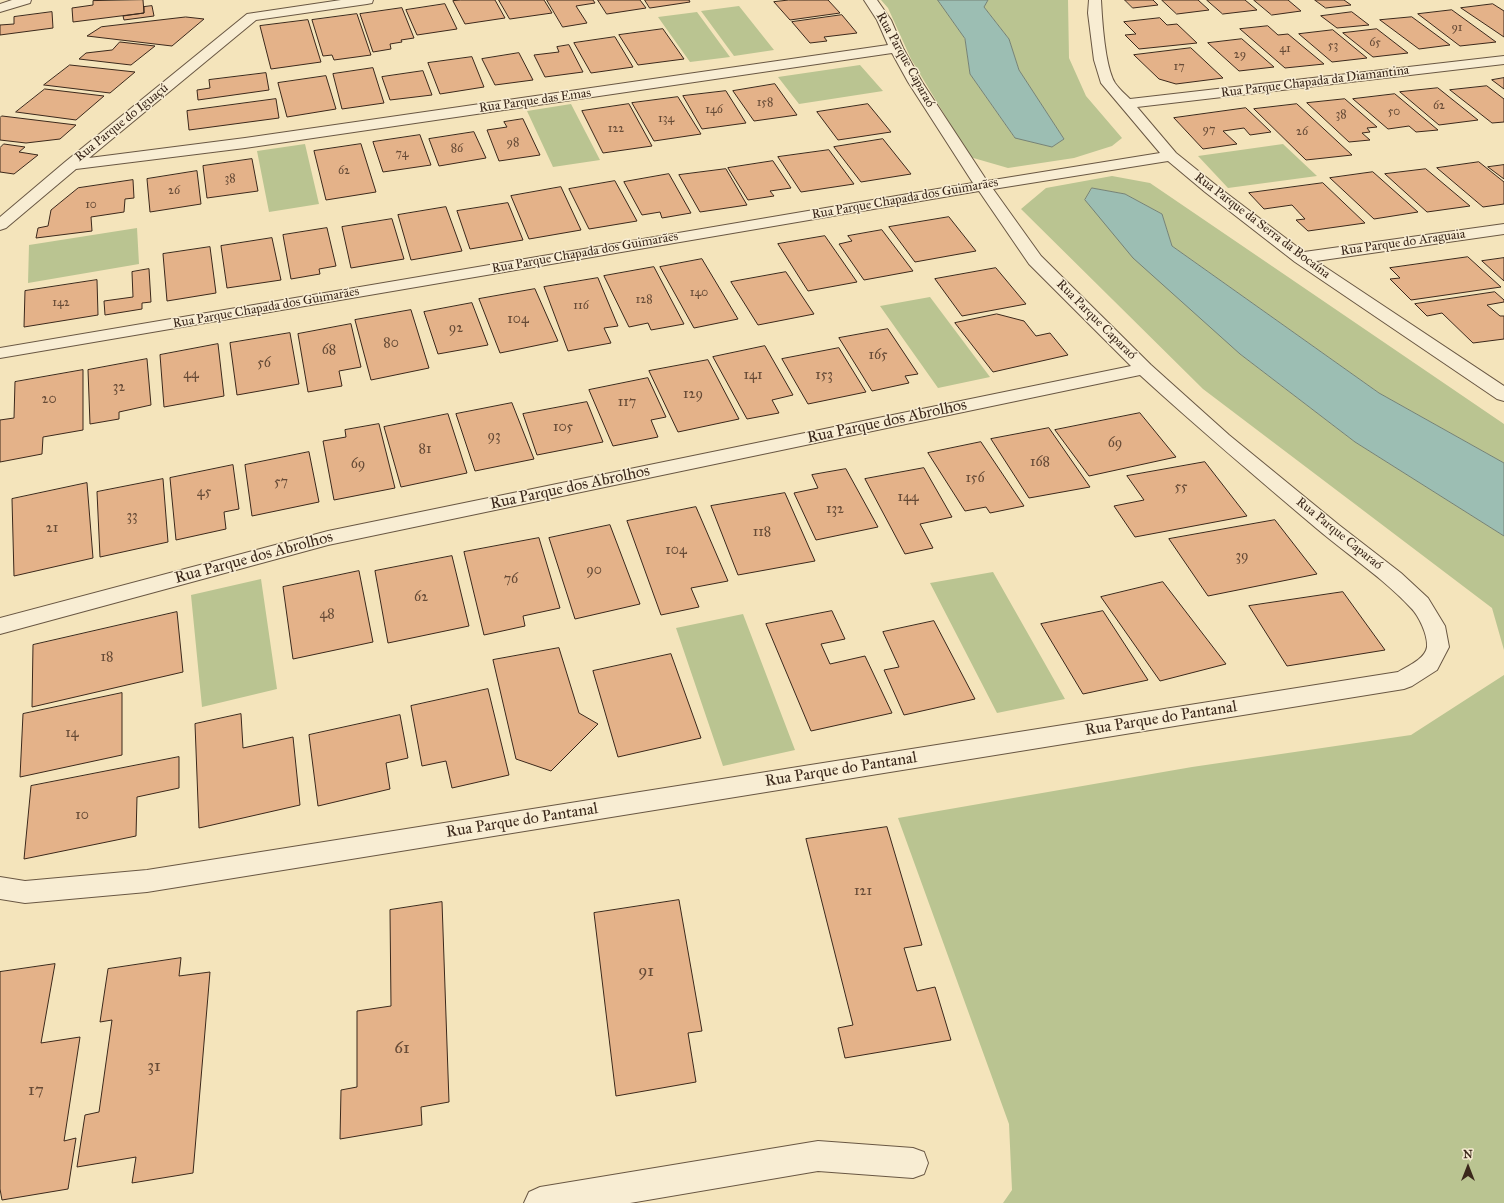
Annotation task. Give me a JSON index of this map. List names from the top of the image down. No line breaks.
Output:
{"streets":{"street":["Rua Parque Caparaó","Rua Parque Chapada da Diamantina","Rua Parque das Emas","Rua Parque do Iguaçú","Rua Parque Chapada dos Guimarães","Rua Parque da Serra da Bocaína","Rua Parque do Araguaia","Rua Parque dos Abrolhos","Rua Parque do Pantanal"]},"crossings":[["Rua Parque Caparaó","Rua Parque das Emas"],["Rua Parque Caparaó","Rua Parque Chapada dos Guimarães"],["Rua Parque Caparaó","Rua Parque dos Abrolhos"],["Rua Parque Caparaó","Rua Parque do Pantanal"],["Rua Parque Chapada da Diamantina","Rua Parque da Serra da Bocaína"],["Rua Parque das Emas","Rua Parque do Iguaçú"],["Rua Parque Chapada dos Guimarães","Rua Parque da Serra da Bocaína"],["Rua Parque da Serra da Bocaína","Rua Parque do Araguaia"]],"house_numbers":["91","65","53","41","29","17","158","62","146","50","38","134","122","97","26","98","86","74","62","38","26","10","140","128","142","116","104","92","80","68","165","56","44","141","153","32","129","20","117","105","93","69","81","168","69","156","57","55","45","144","132","33","21","118","104","39","90","76","62","48","18","14","10","121","91","61","31","17"],"north":"top"}
